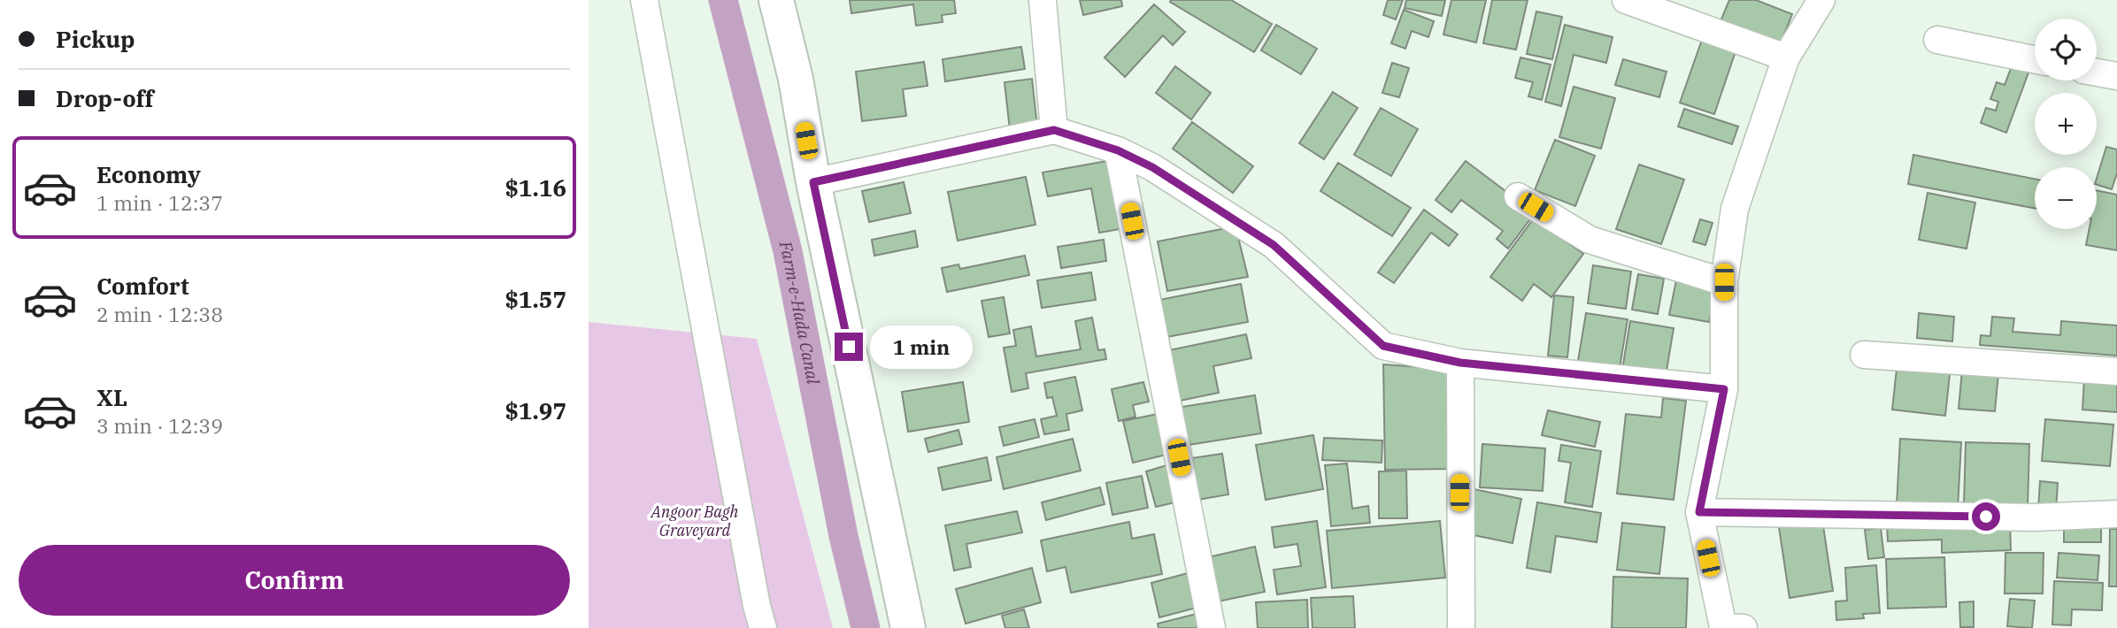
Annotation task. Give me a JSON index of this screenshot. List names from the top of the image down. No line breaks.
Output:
{"water":["Farm-e-Hada Canal"],"parks":["Angoor Bagh Graveyard"],"page":{"banner":["Pickup","Drop-off"],"map_buttons":["+","−"],"list":[{"name":"Economy","note":"1 min · 12:37","value":"$1.16"},{"name":"Comfort","note":"2 min · 12:38","value":"$1.57"},{"name":"XL","note":"3 min · 12:39","value":"$1.97"}],"bubble":"1 min","buttons":"Confirm"}}
